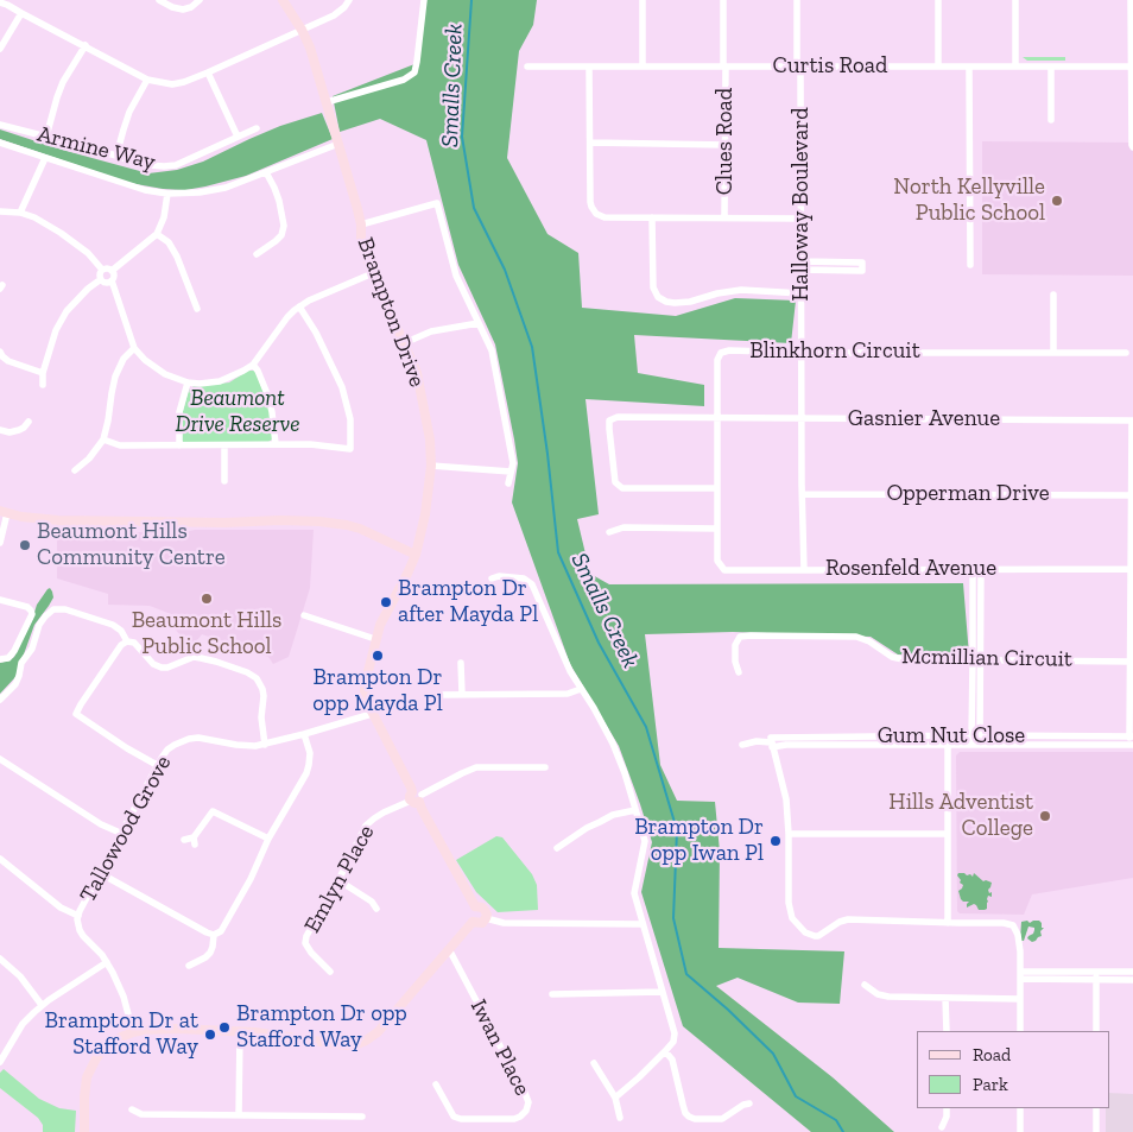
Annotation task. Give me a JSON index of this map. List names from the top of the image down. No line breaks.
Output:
{"streets":{"street":["Curtis Road","Clues Road","Armine Way","Halloway Boulevard","Brampton Drive","Blinkhorn Circuit","Gasnier Avenue","Opperman Drive","Rosenfeld Avenue","Mcmillian Circuit","Gum Nut Close","Tallowood Grove","Emlyn Place","Iwan Place"]},"crossings":[["Curtis Road","Clues Road"],["Curtis Road","Halloway Boulevard"],["Halloway Boulevard","Blinkhorn Circuit"],["Halloway Boulevard","Rosenfeld Avenue"],["Brampton Drive","Tallowood Grove"],["Brampton Drive","Emlyn Place"],["Blinkhorn Circuit","Gasnier Avenue"],["Blinkhorn Circuit","Rosenfeld Avenue"],["Gasnier Avenue","Rosenfeld Avenue"],["Opperman Drive","Rosenfeld Avenue"]],"water":["Smalls Creek"],"parks":["Beaumont Drive Reserve"],"places":["North Kellyville Public School","Beaumont Hills Community Centre","Beaumont Hills Public School","Brampton Dr after Mayda Pl","Brampton Dr opp Mayda Pl","Hills Adventist College","Brampton Dr opp Iwan Pl","Brampton Dr opp Stafford Way","Brampton Dr at Stafford Way"],"legend":["Road","Park"]}
